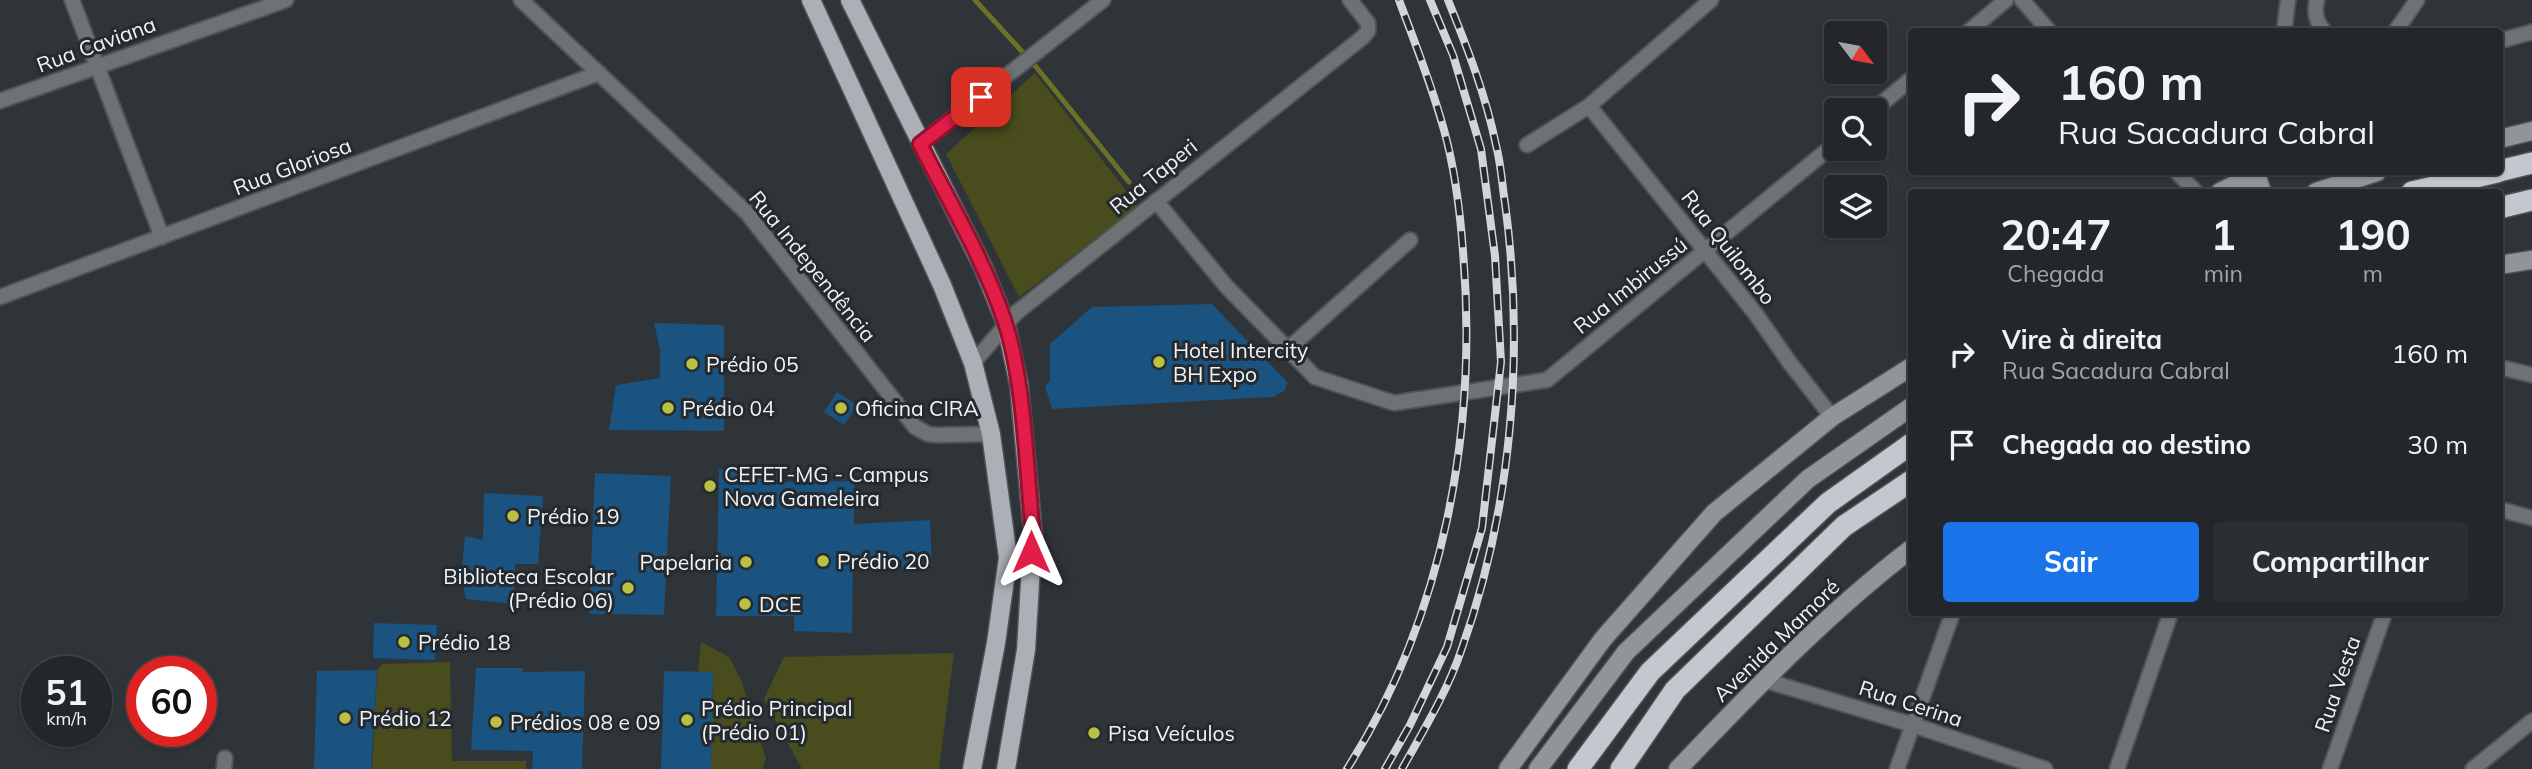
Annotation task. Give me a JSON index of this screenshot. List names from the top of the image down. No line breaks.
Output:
{"streets":{"street":["Rua Caviana","Rua Gloriosa","Rua Taperi","Rua Quilombo","Rua Independência","Rua Imbirussú","Avenida Mamoré","Rua Vesta","Rua Cerina"]},"crossings":[["Rua Gloriosa","Rua Independência"],["Rua Quilombo","Rua Imbirussú"],["Avenida Mamoré","Rua Cerina"]],"places":["Hotel Intercity BH Expo","Prédio 05","Prédio 04","Oficina CIRA","CEFET-MG - Campus Nova Gameleira","Prédio 19","Prédio 20","Papelaria","Biblioteca Escolar (Prédio 06)","DCE","Prédio 18","Prédio 12","Prédio Principal (Prédio 01)","Prédios 08 e 09","Pisa Veículos"],"north":"bottom right","page":{"turn":["160 m","Rua Sacadura Cabral"],"eta":["20:47","Chegada","1","min","190","m"],"list":[{"name":"Vire à direita","note":"Rua Sacadura Cabral","value":"160 m"},{"name":"Chegada ao destino","value":"30 m"}],"buttons":["Sair","Compartilhar"],"speed":"51 km/h","limit":"60"}}
